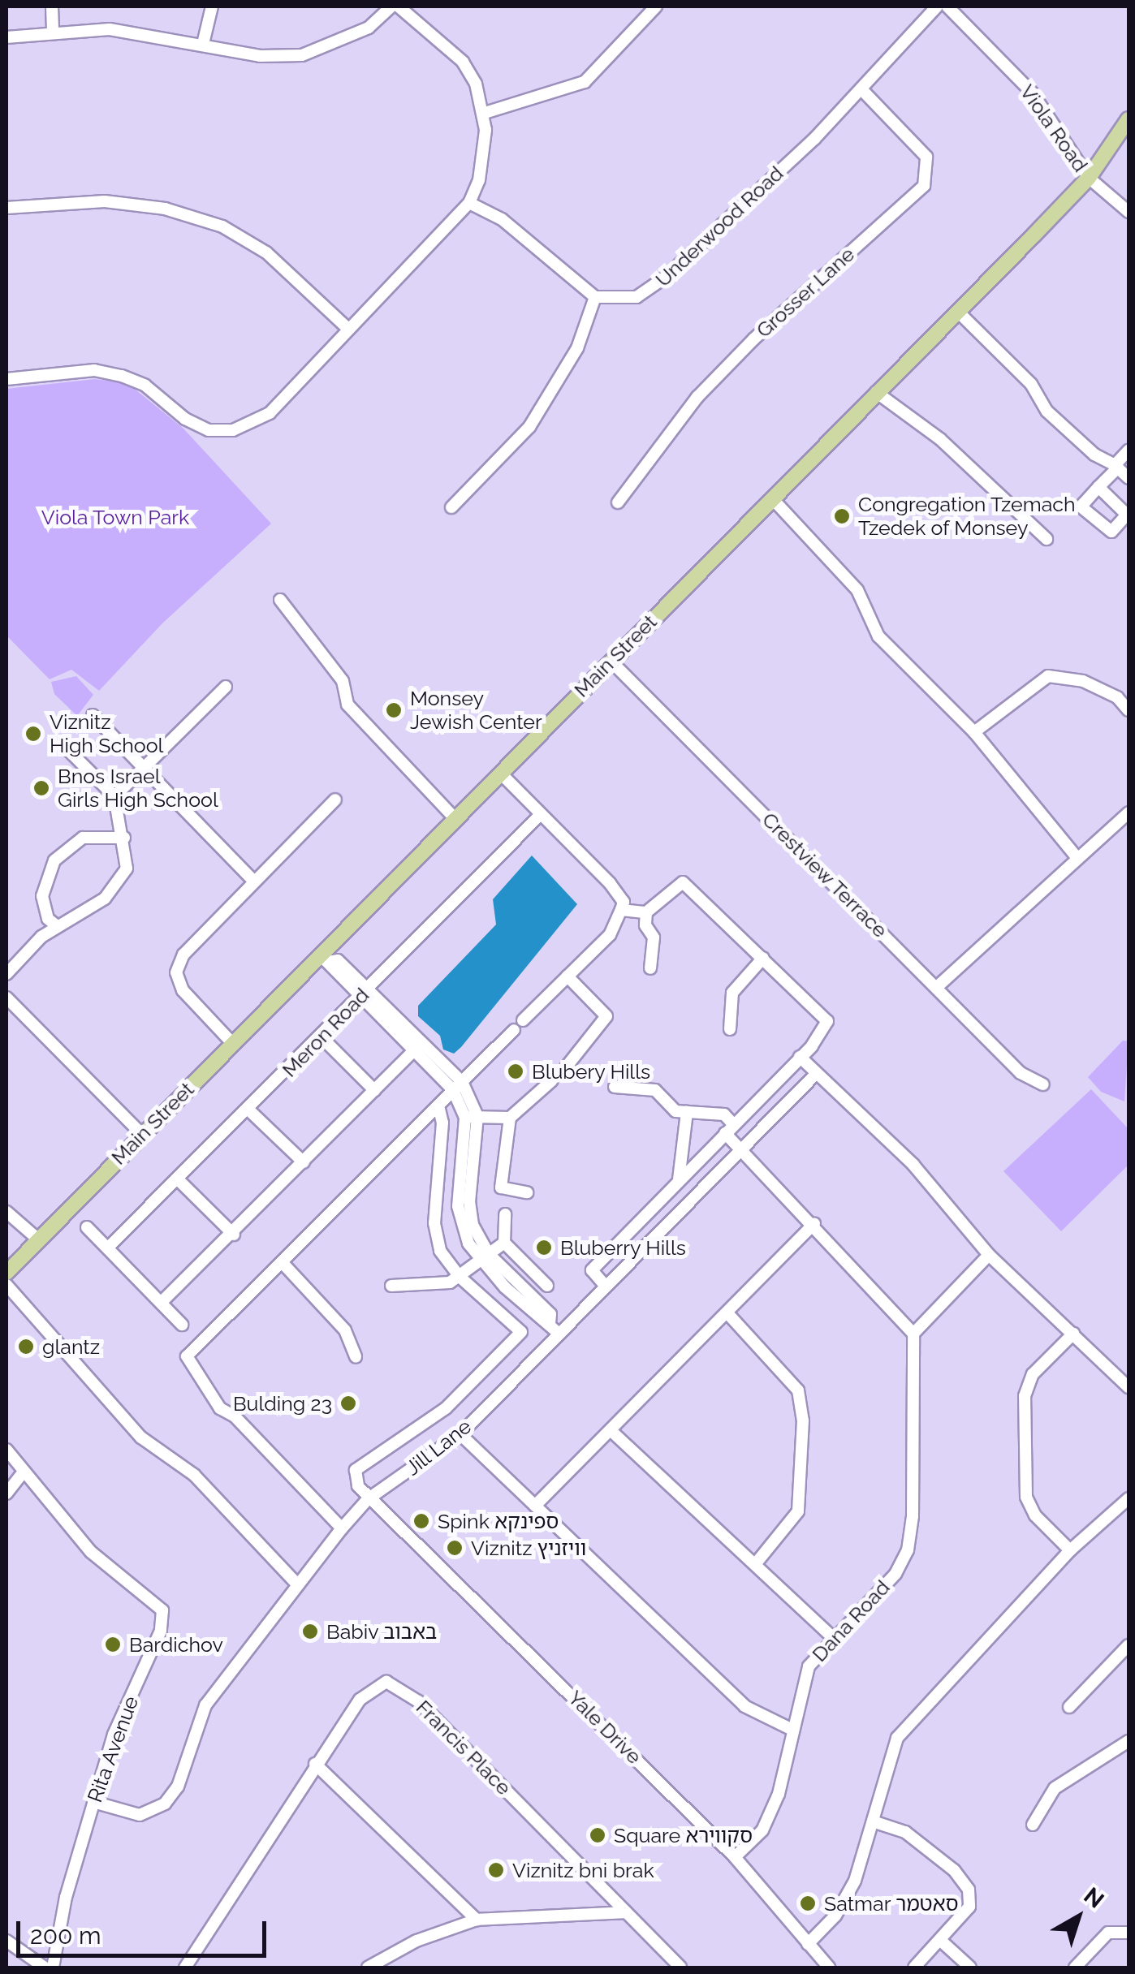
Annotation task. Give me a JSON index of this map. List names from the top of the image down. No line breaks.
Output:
{"streets":{"main road":["Main Street"],"street":["Viola Road","Underwood Road","Grosser Lane","Crestview Terrace","Meron Road","Jill Lane","Dana Road","Yale Drive","Francis Place","Rita Avenue"]},"crossings":[["Viola Road","Main Street"],["Underwood Road","Grosser Lane"],["Main Street","Crestview Terrace"],["Jill Lane","Yale Drive"],["Jill Lane","Rita Avenue"],["Dana Road","Yale Drive"]],"parks":["Viola Town Park"],"places":["Congregation Tzemach Tzedek of Monsey","Monsey Jewish Center","Viznitz High School","Bnos Israel Girls High School","Blubery Hills","Bluberry Hills","glantz","Bulding 23","Spink ספינקא","Viznitz וויזניץ","Babiv באבוב","Bardichov","Square סקווירא","Viznitz bni brak","Satmar סאטמר"],"scale_bar":"200 m","north":"top right"}
